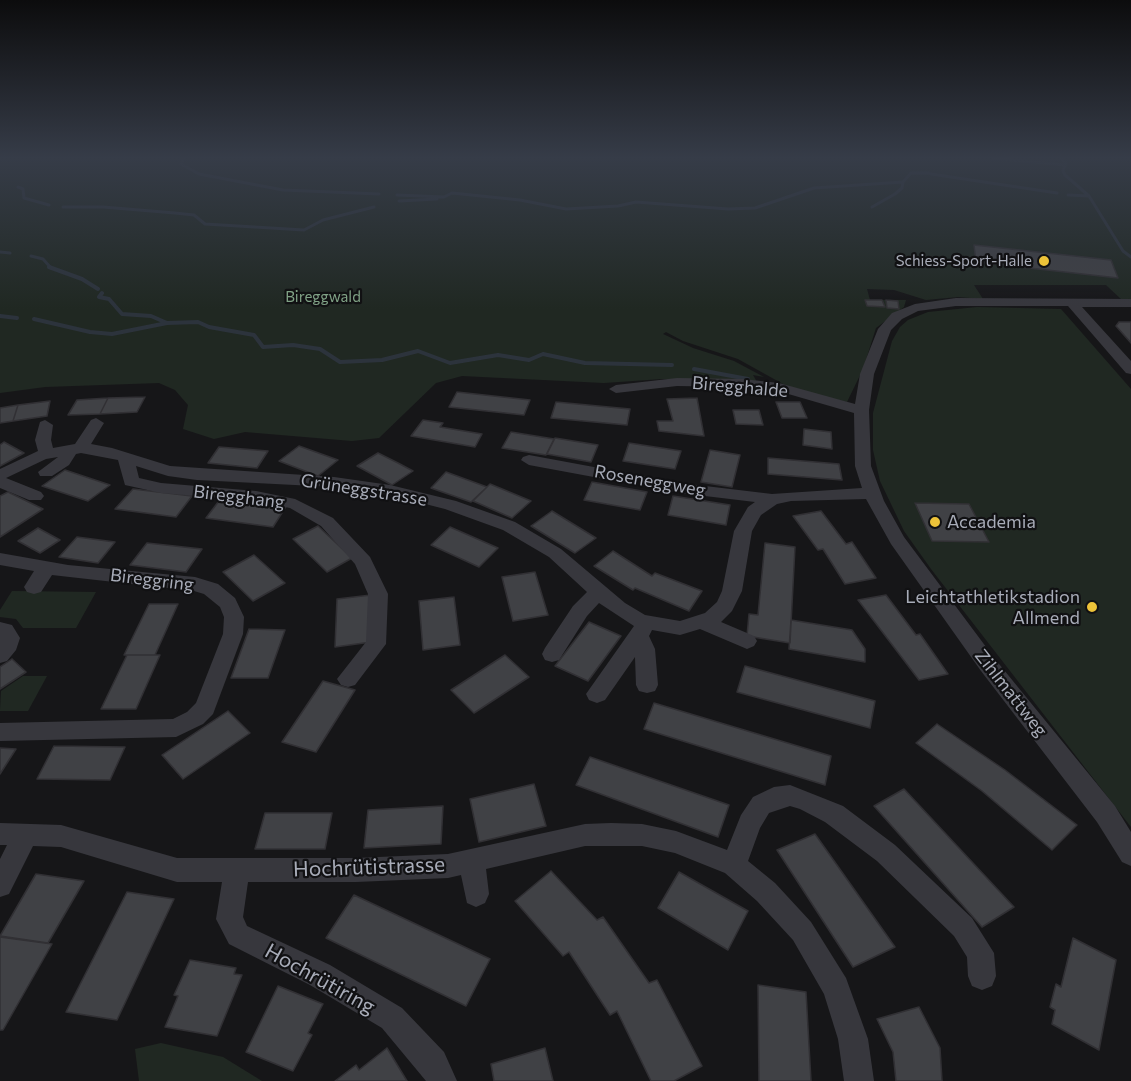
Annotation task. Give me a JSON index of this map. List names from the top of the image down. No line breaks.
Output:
{"streets":{"street":["Biregghalde","Roseneggweg","Grüneggstrasse","Biregghang","Bireggring","Zihlmattweg","Hochrütistrasse","Hochrütiring"]},"crossings":[["Biregghalde","Zihlmattweg"],["Roseneggweg","Grüneggstrasse"],["Grüneggstrasse","Biregghang"],["Hochrütistrasse","Hochrütiring"]],"parks":["Bireggwald"],"places":["Schiess-Sport-Halle","Accademia","Leichtathletikstadion Allmend"]}
